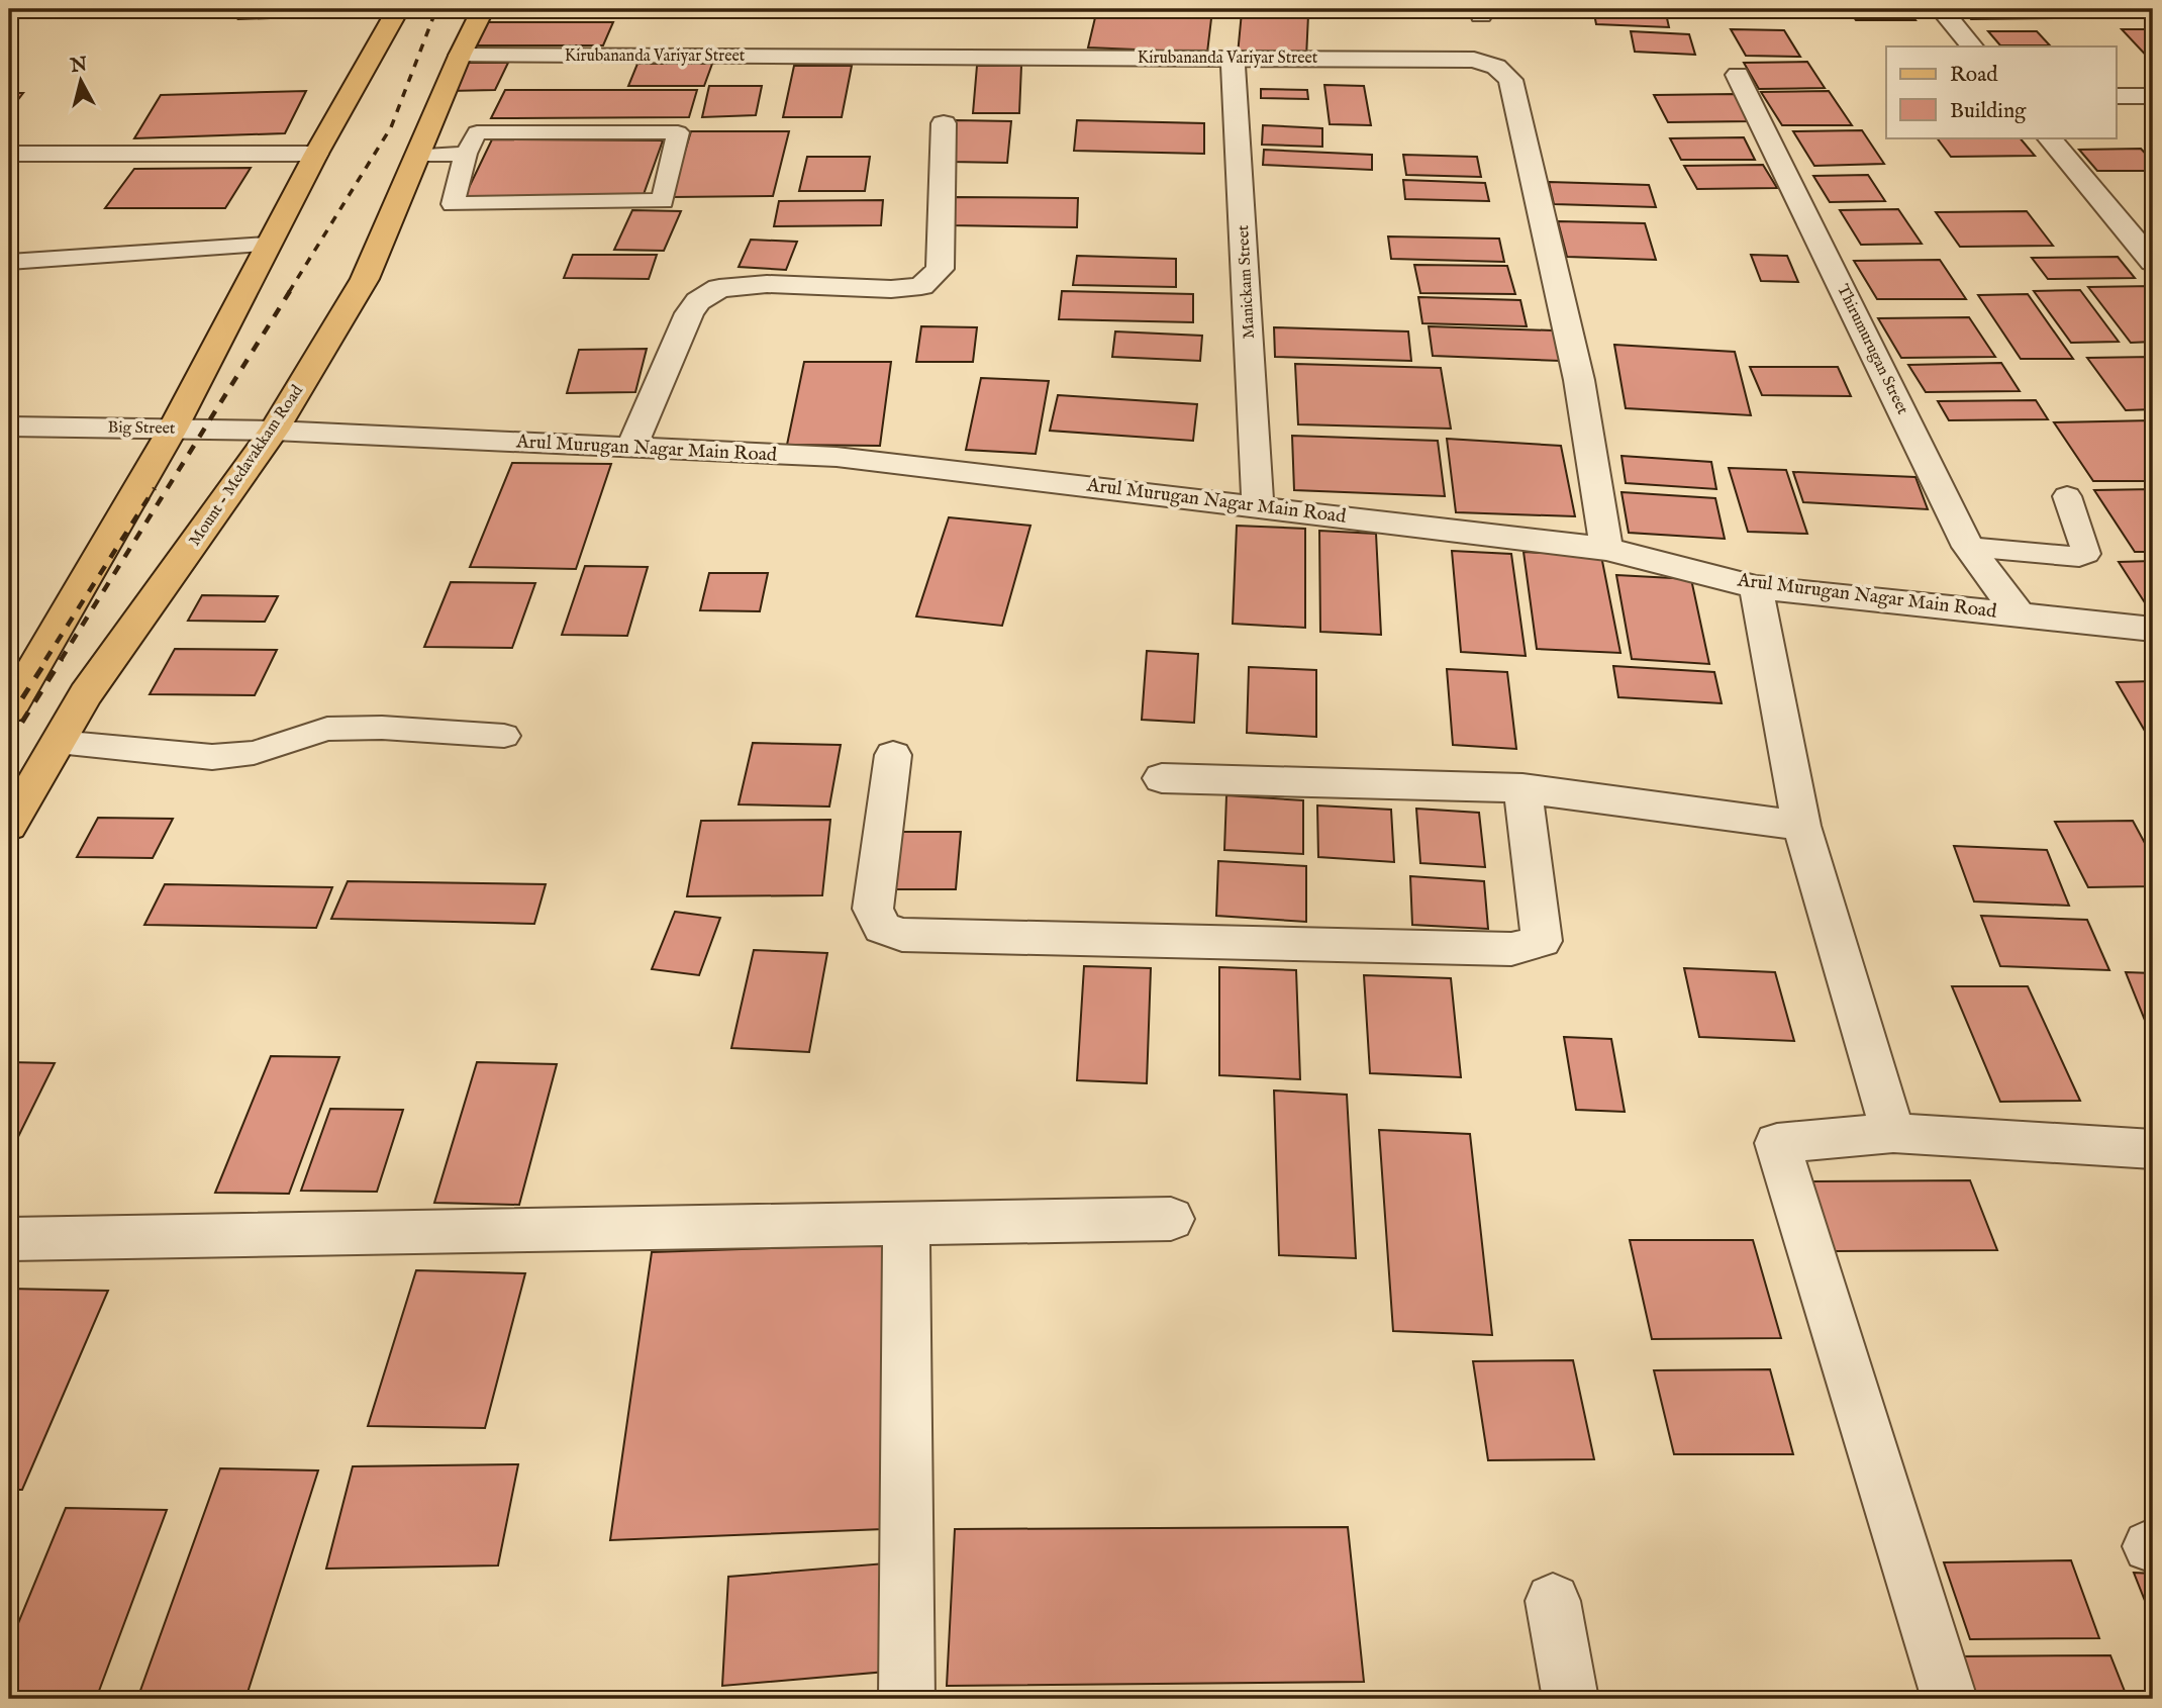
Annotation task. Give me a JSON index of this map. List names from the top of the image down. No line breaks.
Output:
{"streets":{"main road":["Mount - Medavakkam Road"],"street":["Kirubananda Variyar Street","Manickam Street","Thirumurugan Street","Big Street","Arul Murugan Nagar Main Road"]},"crossings":[["Kirubananda Variyar Street","Manickam Street"],["Kirubananda Variyar Street","Arul Murugan Nagar Main Road"],["Kirubananda Variyar Street","Mount - Medavakkam Road"],["Manickam Street","Arul Murugan Nagar Main Road"],["Thirumurugan Street","Arul Murugan Nagar Main Road"],["Big Street","Arul Murugan Nagar Main Road"],["Big Street","Mount - Medavakkam Road"],["Arul Murugan Nagar Main Road","Mount - Medavakkam Road"]],"legend":["Road","Building"],"north":"top"}
